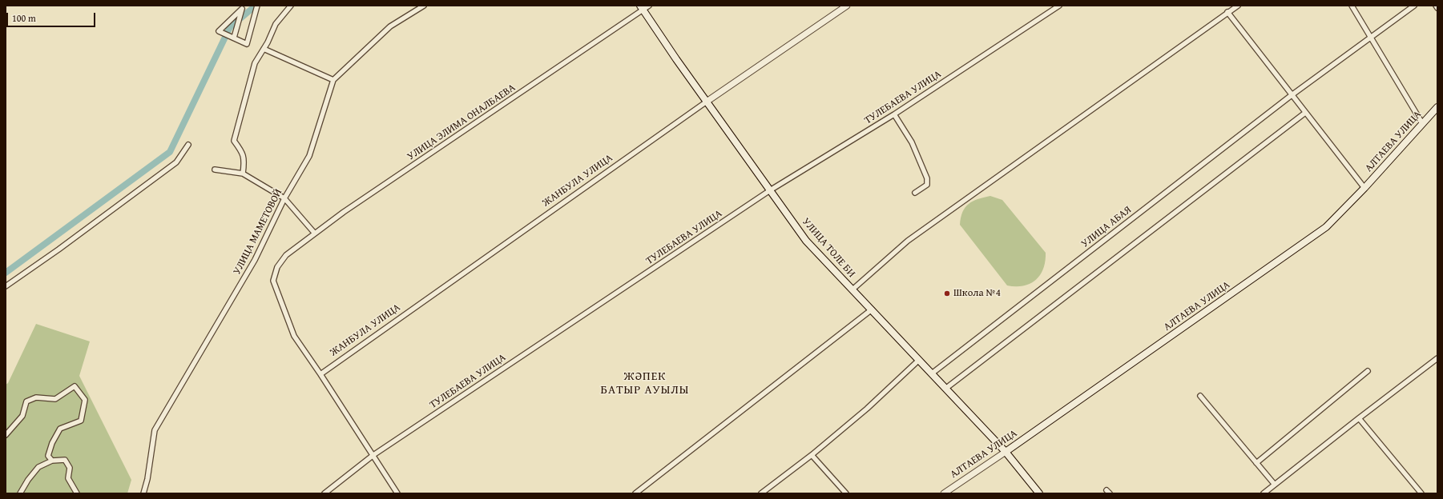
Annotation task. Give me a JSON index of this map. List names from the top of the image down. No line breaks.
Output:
{"streets":{"main road":["АЛТАЕВА УЛИЦА","УЛИЦА ТОЛЕ БИ"],"street":["ТУЛЕБАЕВА УЛИЦА","УЛИЦА ЭЛИМА ОНАЛБАЕВА","ЖАНБУЛА УЛИЦА","УЛИЦА АБАЯ","УЛИЦА МАМЕТОВОЙ"]},"crossings":[["ТУЛЕБАЕВА УЛИЦА","УЛИЦА ЭЛИМА ОНАЛБАЕВА"],["ТУЛЕБАЕВА УЛИЦА","УЛИЦА ТОЛЕ БИ"],["УЛИЦА ЭЛИМА ОНАЛБАЕВА","ЖАНБУЛА УЛИЦА"],["УЛИЦА ЭЛИМА ОНАЛБАЕВА","УЛИЦА ТОЛЕ БИ"],["АЛТАЕВА УЛИЦА","УЛИЦА ТОЛЕ БИ"],["ЖАНБУЛА УЛИЦА","УЛИЦА ТОЛЕ БИ"],["УЛИЦА АБАЯ","УЛИЦА ТОЛЕ БИ"]],"districts":["ЖӘПЕК БАТЫР АУЫЛЫ"],"places":["Школа №4"],"scale_bar":"100 m"}
